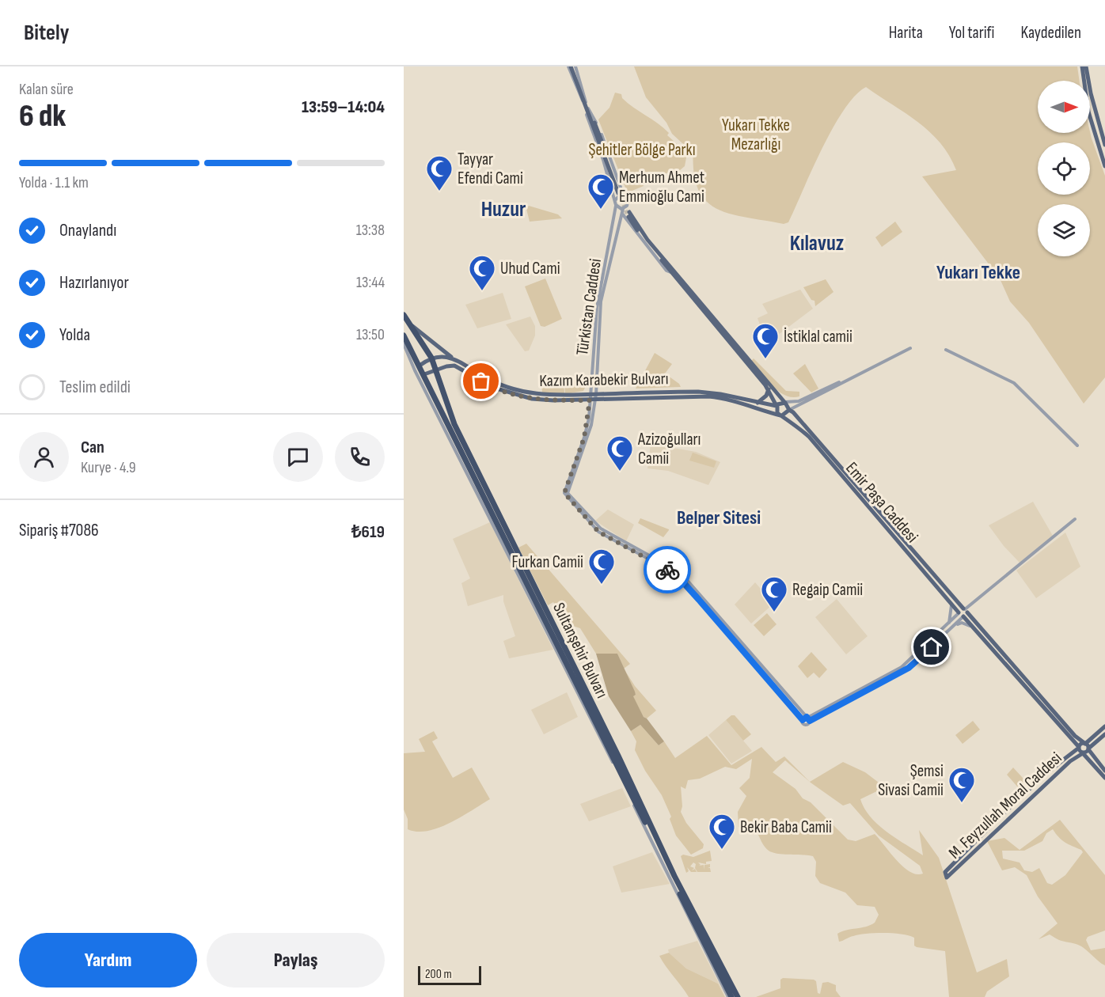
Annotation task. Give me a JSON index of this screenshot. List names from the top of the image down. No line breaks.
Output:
{"streets":{"highway":["Sultanşehir Bulvarı"],"main road":["Kazım Karabekir Bulvarı","Emir Paşa Caddesi","M. Feyzullah Moral Caddesi"],"street":["Türkistan Caddesi"]},"crossings":[["Türkistan Caddesi","Kazım Karabekir Bulvarı"],["Kazım Karabekir Bulvarı","Emir Paşa Caddesi"],["Kazım Karabekir Bulvarı","Sultanşehir Bulvarı"],["Emir Paşa Caddesi","M. Feyzullah Moral Caddesi"]],"districts":["Huzur","Kılavuz","Yukarı Tekke","Belper Sitesi"],"parks":["Yukarı Tekke Mezarlığı","Şehitler Bölge Parkı"],"places":{"mosque":["Tayyar Efendi Cami","Merhum Ahmet Emmioğlu Cami","Uhud Cami","İstiklal camii","Azizoğulları Camii","Furkan Camii","Regaip Camii","Şemsi Sivasi Camii","Bekir Baba Camii"]},"scale_bar":"200 m","north":"right","page":{"header":"Bitely","nav":["Harita","Yol tarifi","Kaydedilen"],"heading":["6 dk","Kalan süre","13:59–14:04"],"panel":["Can","Kurye · 4.9","Sipariş #7086","₺619"],"bar":"Yolda · 1.1 km","list":[["Onaylandı","13:38"],["Hazırlanıyor","13:44"],["Yolda","13:50"],"Teslim edildi"],"buttons":["Yardım","Paylaş"],"scale":"200 m"}}
